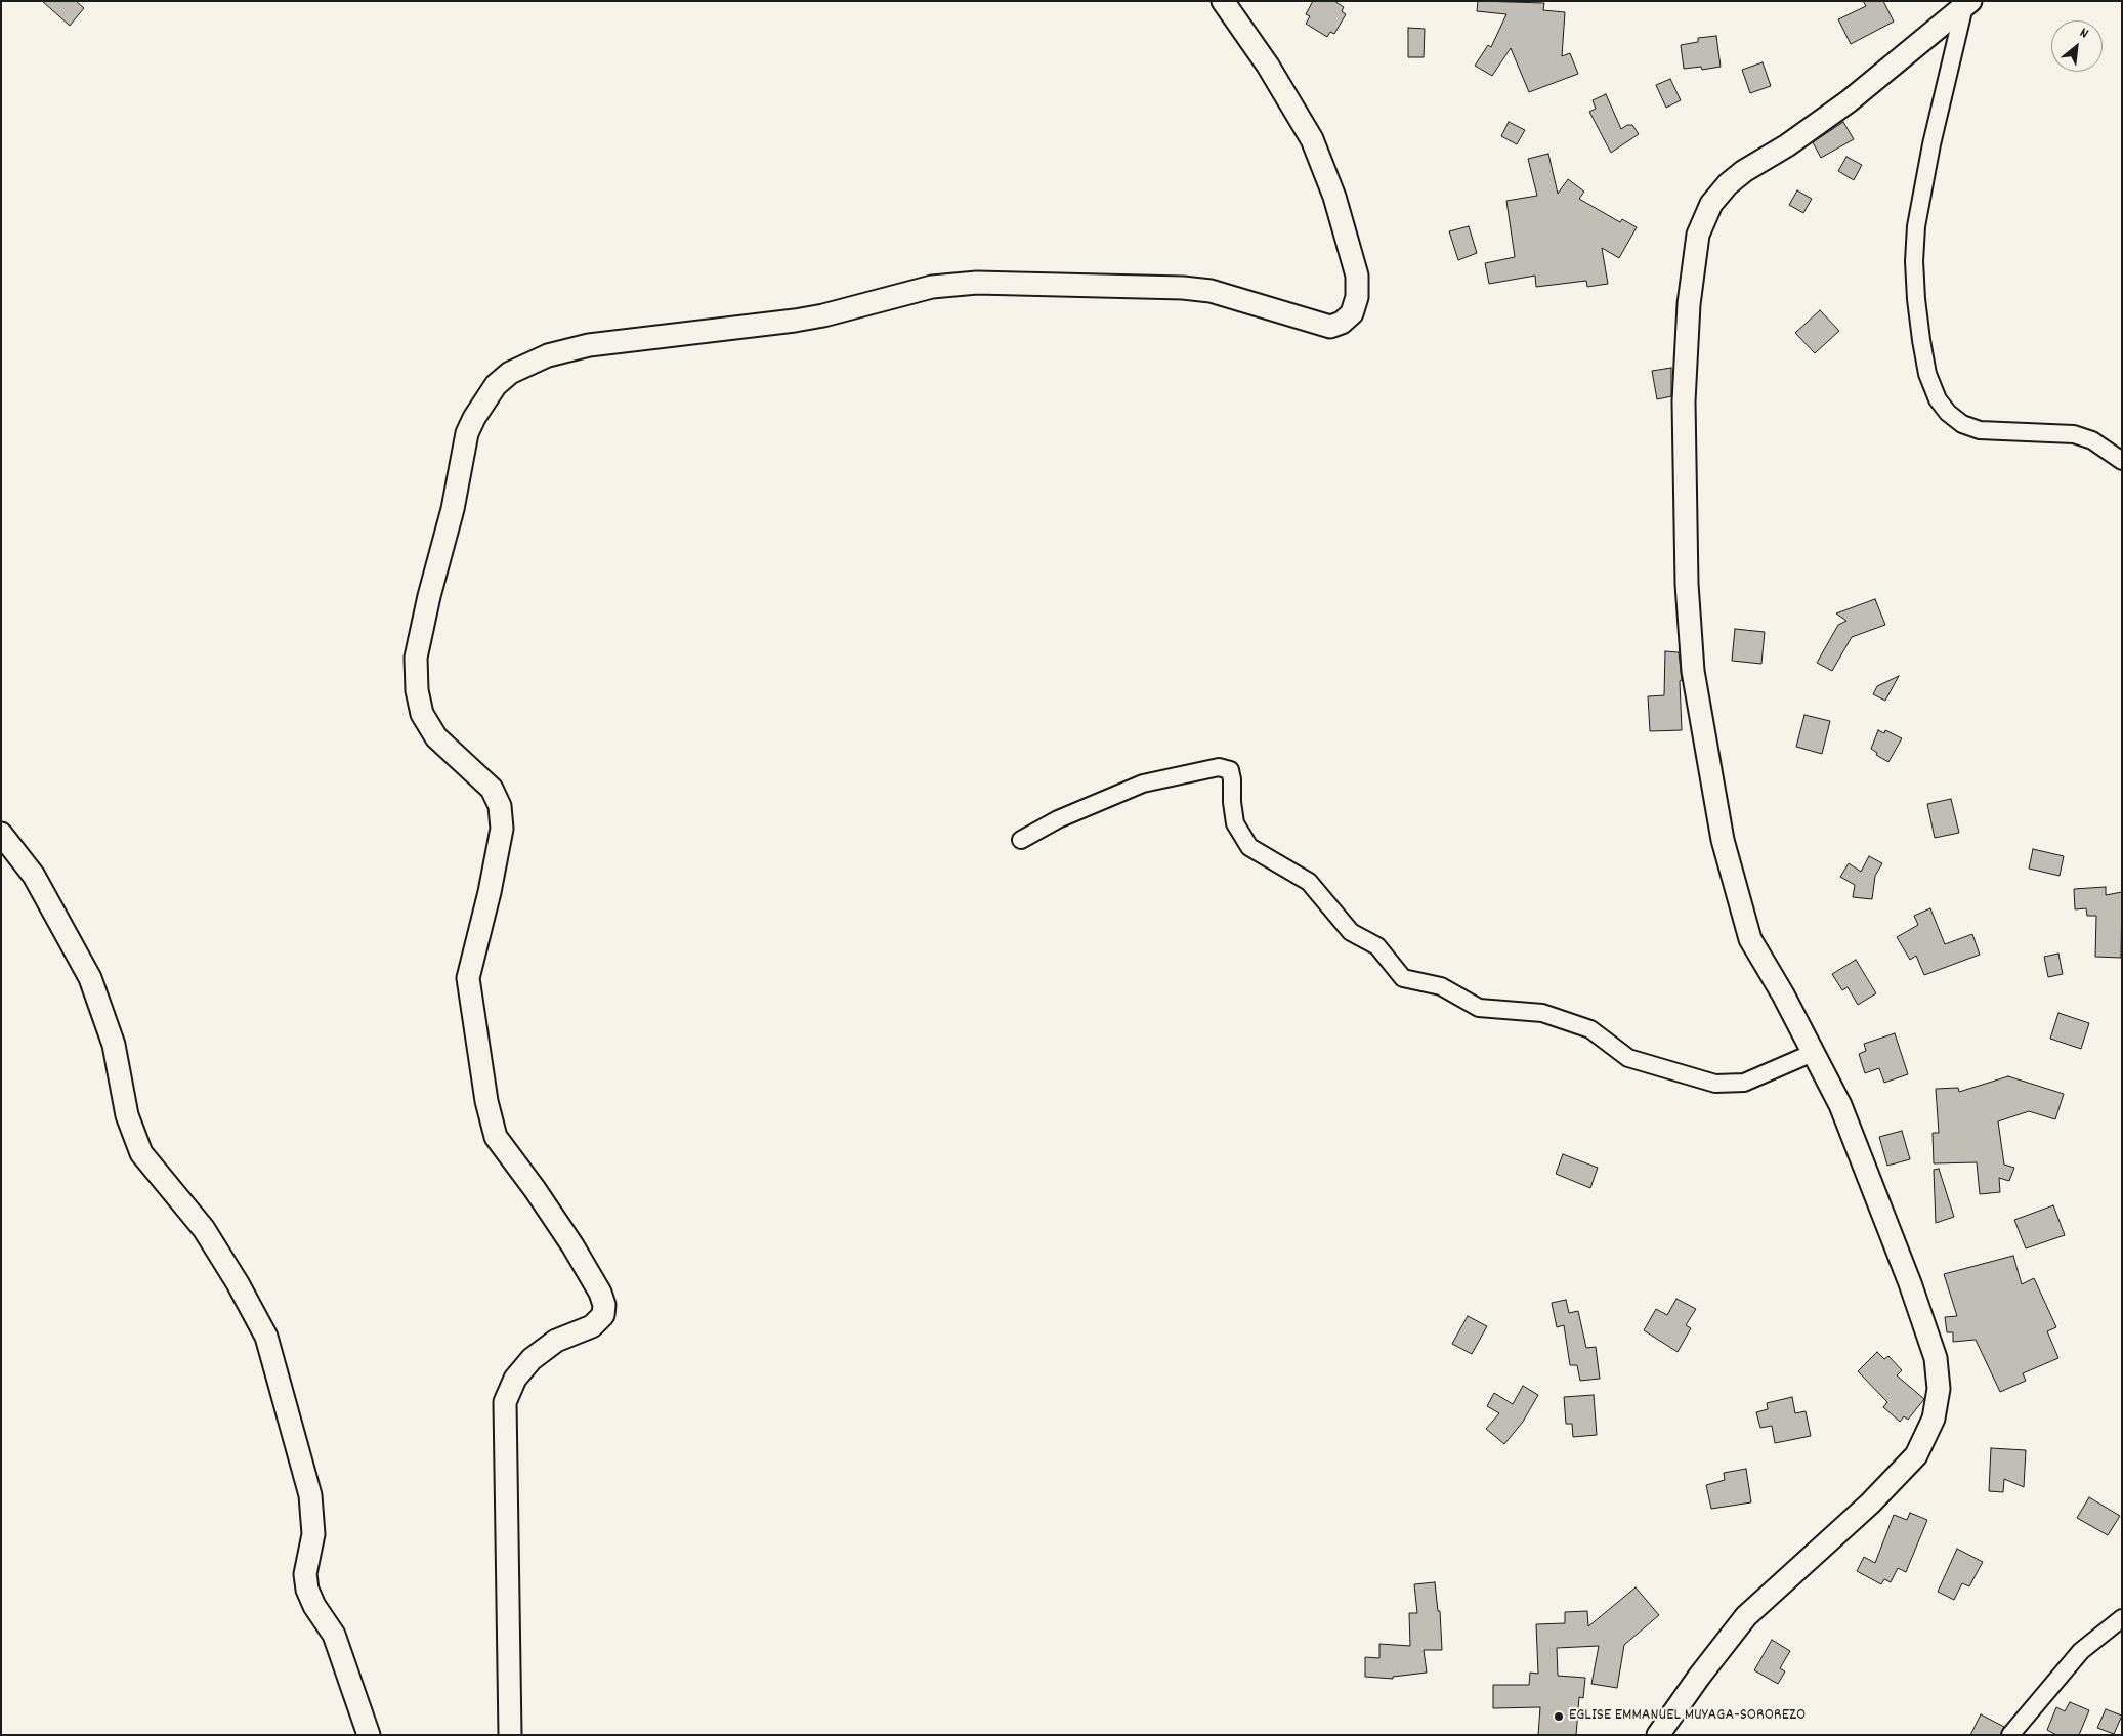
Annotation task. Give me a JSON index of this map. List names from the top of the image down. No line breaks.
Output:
{"places":["EGLISE EMMANUEL MUYAGA-SOROREZO"],"north":"top right"}
